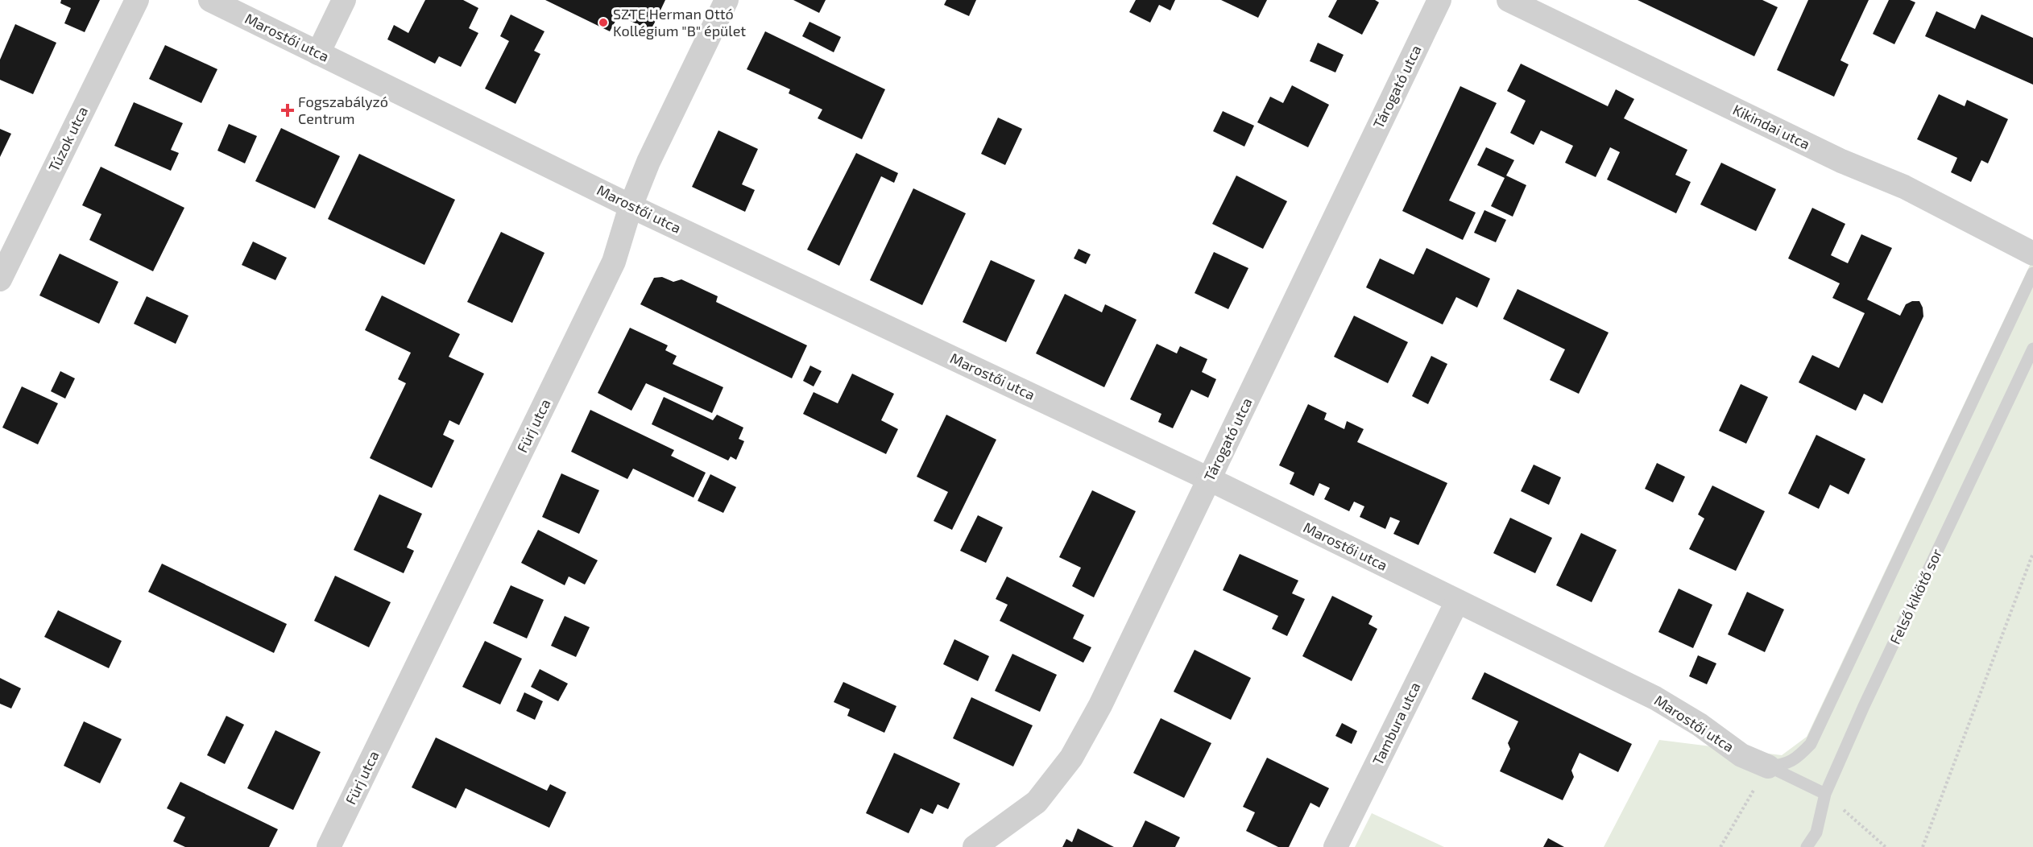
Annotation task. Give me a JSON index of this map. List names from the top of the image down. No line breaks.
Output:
{"streets":{"street":["Marostői utca","Tárogató utca","Kikindai utca","Túzok utca","Fürj utca","Tambura utca"],"lane":["Felső kikötő sor"]},"crossings":[["Marostői utca","Tárogató utca"],["Marostői utca","Fürj utca"],["Marostői utca","Tambura utca"]],"places":{"other":["SZTE Herman Ottó Kollégium \"B\" épület"],"health":["Fogszabályzó Centrum"]}}
